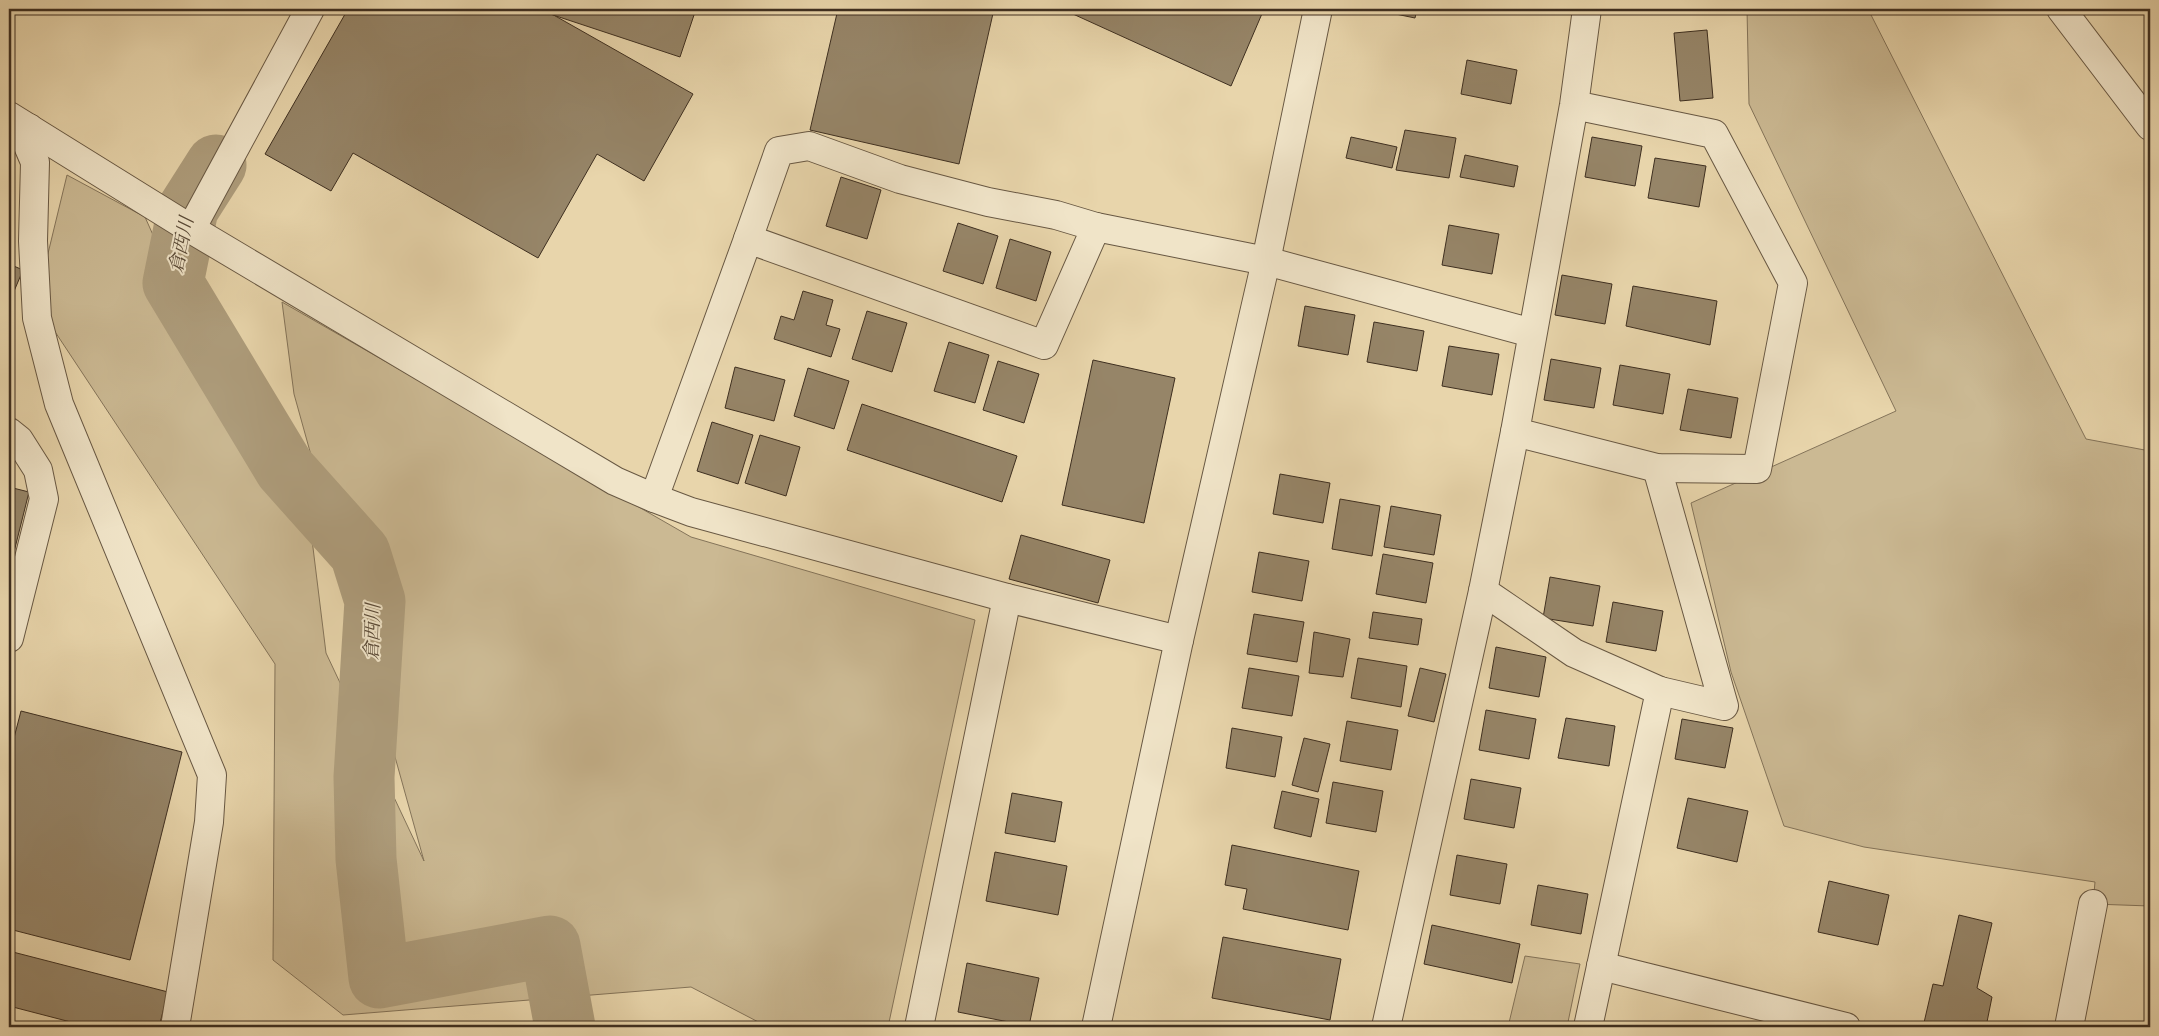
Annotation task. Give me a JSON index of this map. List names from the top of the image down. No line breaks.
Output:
{"water":["倉西川"]}
